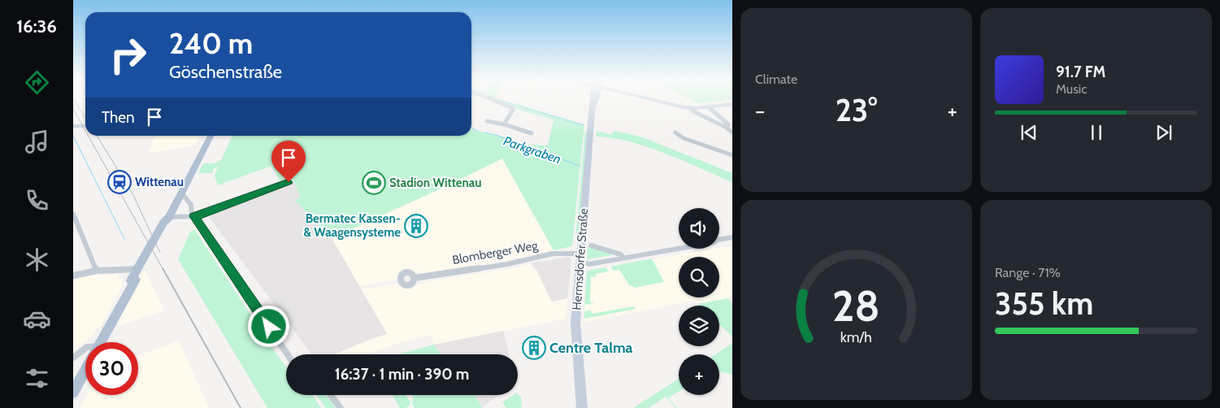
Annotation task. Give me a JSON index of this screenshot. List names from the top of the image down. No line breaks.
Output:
{"streets":{"main road":["Hermsdorfer Straße"],"street":["Blomberger Weg"]},"crossings":[["Blomberger Weg","Hermsdorfer Straße"]],"water":["Parkgraben"],"places":{"station":["Wittenau"],"sports":["Stadion Wittenau"],"building":["Bermatec Kassen- & Waagensysteme","Centre Talma"]},"page":{"tabs":"16:36","tile":["Climate",["Range · 71%","355 km"]],"turn":["240 m","Göschenstraße"],"song":["91.7 FM","Music"],"heat":["−","23°","+"],"then":"Then","map_buttons":"+","limit":"30","trip":"16:37 · 1 min · 390 m","gauge":["28","km/h"]}}
